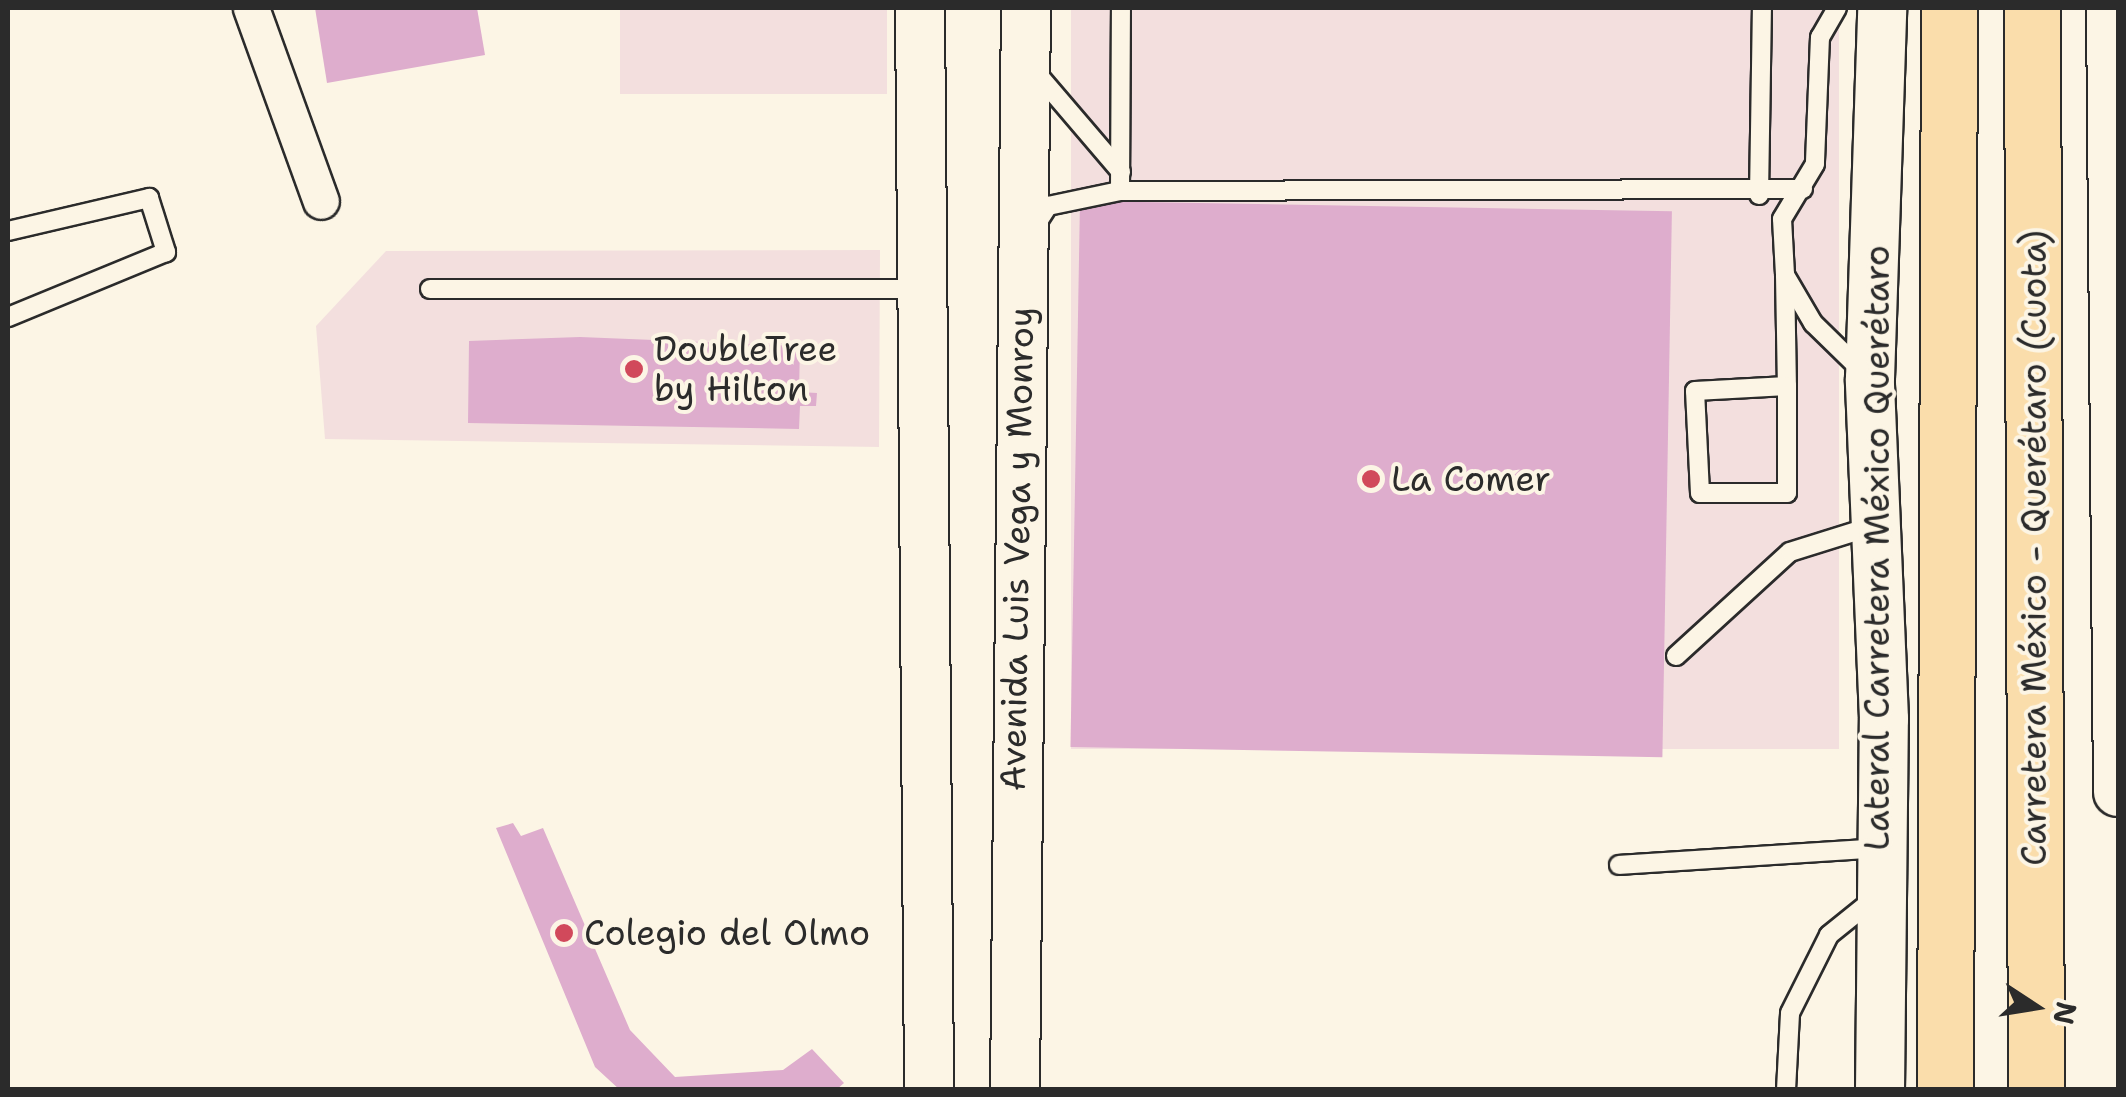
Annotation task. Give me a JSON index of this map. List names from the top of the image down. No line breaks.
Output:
{"streets":{"highway":["Carretera México - Querétaro (Cuota)"],"main road":["Lateral Carretera México Querétaro","Avenida Luis Vega y Monroy"]},"places":["DoubleTree by Hilton","La Comer","Colegio del Olmo"],"north":"right"}
